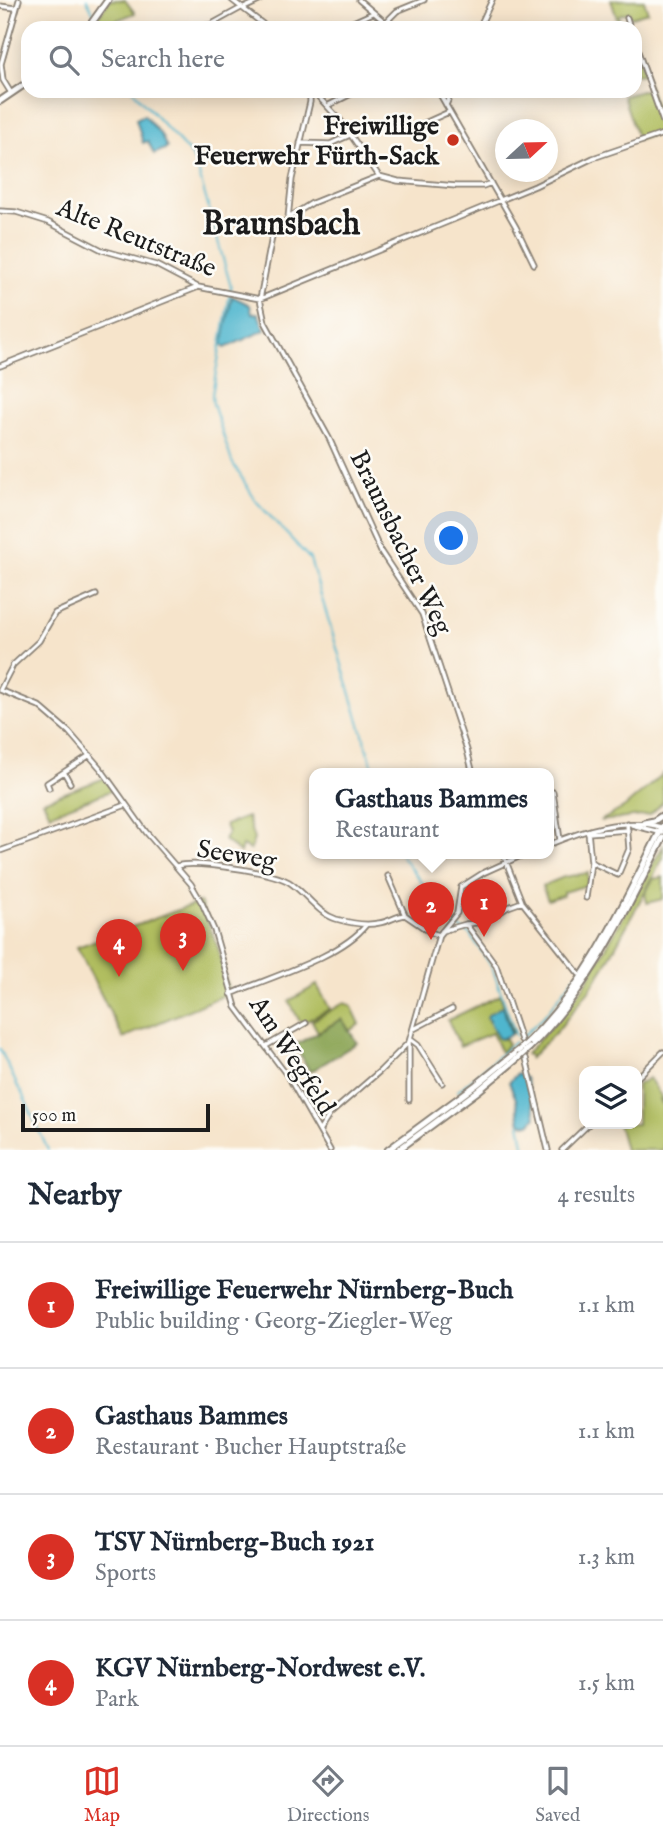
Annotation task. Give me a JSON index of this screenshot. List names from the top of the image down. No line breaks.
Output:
{"streets":{"street":["Alte Reutstraße","Braunsbacher Weg","Seeweg","Am Wegfeld"]},"crossings":[["Alte Reutstraße","Braunsbacher Weg"],["Seeweg","Am Wegfeld"]],"districts":["Braunsbach"],"places":["Freiwillige Feuerwehr Fürth-Sack"],"scale_bar":"500 m","north":"right","page":{"search":"Search here","popup":["Gasthaus Bammes","Restaurant"],"pins":["1","2","3","4"],"scale":"500 m","heading":["Nearby","4 results"],"list":[{"mark":"1","name":"Freiwillige Feuerwehr Nürnberg-Buch","note":"Public building · Georg-Ziegler-Weg","value":"1.1 km"},{"mark":"2","name":"Gasthaus Bammes","note":"Restaurant · Bucher Hauptstraße","value":"1.1 km"},{"mark":"3","name":"TSV Nürnberg-Buch 1921","note":"Sports","value":"1.3 km"},{"mark":"4","name":"KGV Nürnberg-Nordwest e.V.","note":"Park","value":"1.5 km"}],"nav":["Map","Directions","Saved"]}}
